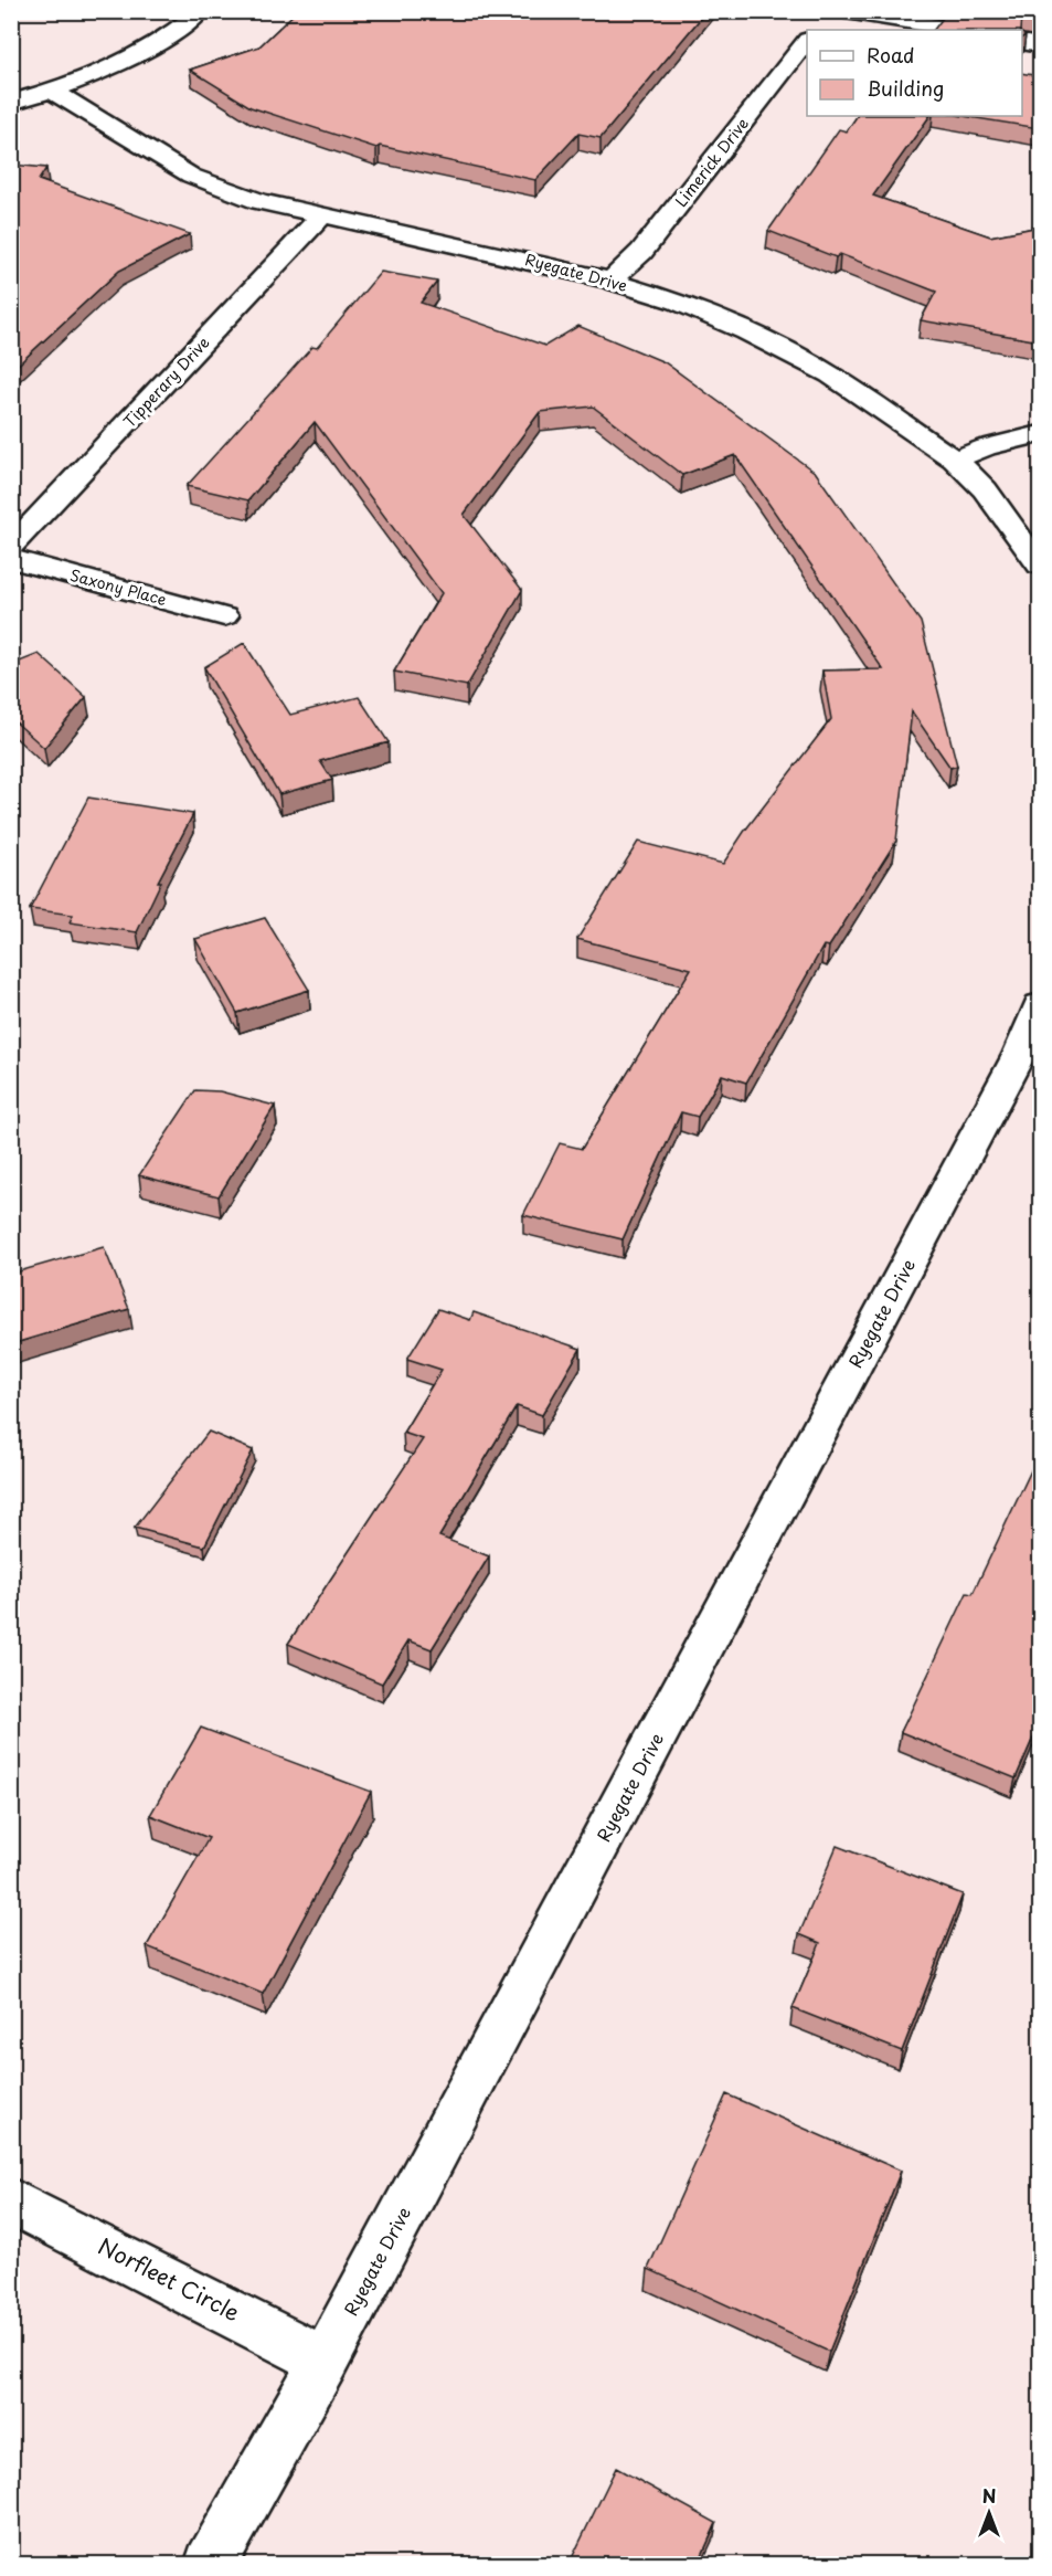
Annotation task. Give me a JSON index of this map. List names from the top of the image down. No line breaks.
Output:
{"streets":{"street":["Limerick Drive","Ryegate Drive","Tipperary Drive","Saxony Place","Norfleet Circle"]},"crossings":[["Limerick Drive","Ryegate Drive"],["Ryegate Drive","Tipperary Drive"],["Ryegate Drive","Norfleet Circle"]],"legend":["Road","Building"],"north":"top"}
